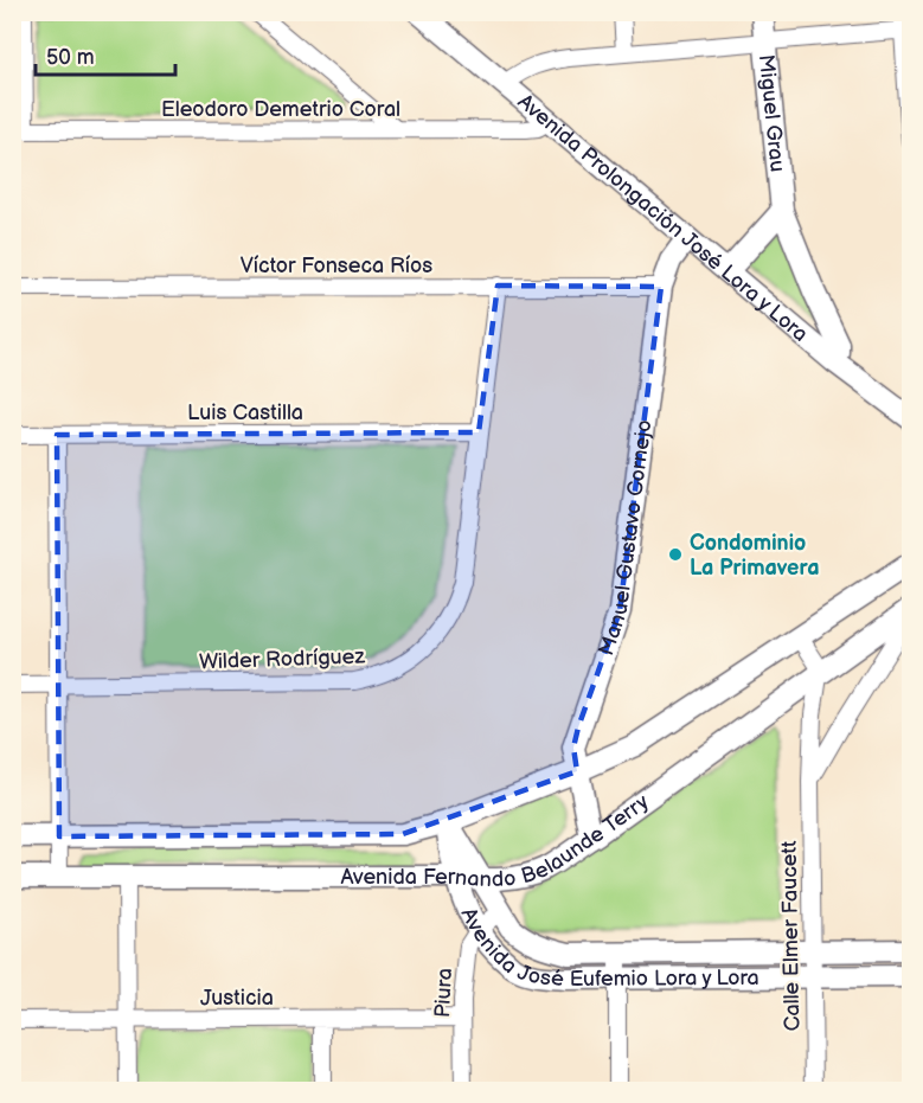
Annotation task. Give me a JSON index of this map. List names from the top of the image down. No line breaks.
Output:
{"streets":{"main road":["Miguel Grau","Avenida Prolongación José Lora y Lora","Manuel Gustavo Cornejo","Avenida Fernando Belaunde Terry","Avenida José Eufemio Lora y Lora"],"street":["Eleodoro Demetrio Coral","Víctor Fonseca Ríos","Luis Castilla","Wilder Rodríguez","Calle Elmer Faucett","Piura","Justicia"]},"crossings":[["Eleodoro Demetrio Coral","Avenida Prolongación José Lora y Lora"],["Miguel Grau","Avenida Prolongación José Lora y Lora"],["Avenida Prolongación José Lora y Lora","Manuel Gustavo Cornejo"],["Víctor Fonseca Ríos","Manuel Gustavo Cornejo"],["Víctor Fonseca Ríos","Wilder Rodríguez"],["Luis Castilla","Wilder Rodríguez"],["Manuel Gustavo Cornejo","Avenida Fernando Belaunde Terry"],["Avenida Fernando Belaunde Terry","Calle Elmer Faucett"],["Avenida Fernando Belaunde Terry","Avenida José Eufemio Lora y Lora"],["Calle Elmer Faucett","Avenida José Eufemio Lora y Lora"],["Avenida José Eufemio Lora y Lora","Piura"],["Piura","Justicia"]],"places":["Condominio La Primavera"],"scale_bar":"50 m"}
